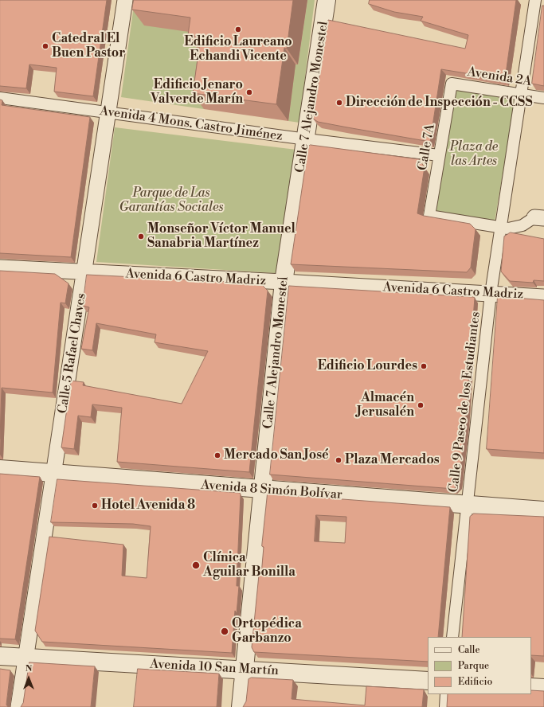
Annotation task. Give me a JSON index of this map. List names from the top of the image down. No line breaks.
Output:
{"streets":{"street":["Avenida 2A","Calle 7 Alejandro Monestel","Avenida 4 Mons. Castro Jiménez","Calle 7A","Avenida 6 Castro Madriz","Calle 5 Rafael Chaves","Calle 9 Paseo de los Estudiantes","Avenida 8 Simón Bolívar","Avenida 10 San Martín"]},"crossings":[["Avenida 2A","Calle 7A"],["Avenida 2A","Calle 9 Paseo de los Estudiantes"],["Calle 7 Alejandro Monestel","Avenida 4 Mons. Castro Jiménez"],["Calle 7 Alejandro Monestel","Avenida 6 Castro Madriz"],["Calle 7 Alejandro Monestel","Avenida 8 Simón Bolívar"],["Calle 7 Alejandro Monestel","Avenida 10 San Martín"],["Avenida 4 Mons. Castro Jiménez","Calle 7A"],["Avenida 4 Mons. Castro Jiménez","Calle 5 Rafael Chaves"],["Calle 7A","Calle 9 Paseo de los Estudiantes"],["Avenida 6 Castro Madriz","Calle 5 Rafael Chaves"],["Avenida 6 Castro Madriz","Calle 9 Paseo de los Estudiantes"],["Calle 5 Rafael Chaves","Avenida 8 Simón Bolívar"],["Calle 5 Rafael Chaves","Avenida 10 San Martín"],["Calle 9 Paseo de los Estudiantes","Avenida 8 Simón Bolívar"]],"parks":["Plaza de las Artes","Parque de Las Garantías Sociales"],"places":["Edificio Laureano Echandi Vicente","Catedral El Buen Pastor","Edificio Jenaro Valverde Marín","Dirección de Inspección - CCSS","Monseñor Víctor Manuel Sanabria Martínez","Edificio Lourdes","Almacén Jerusalén","Mercado San José","Plaza Mercados","Hotel Avenida 8","Clínica Aguilar Bonilla","Ortopédica Garbanzo"],"legend":["Calle","Parque","Edificio"],"north":"top"}
